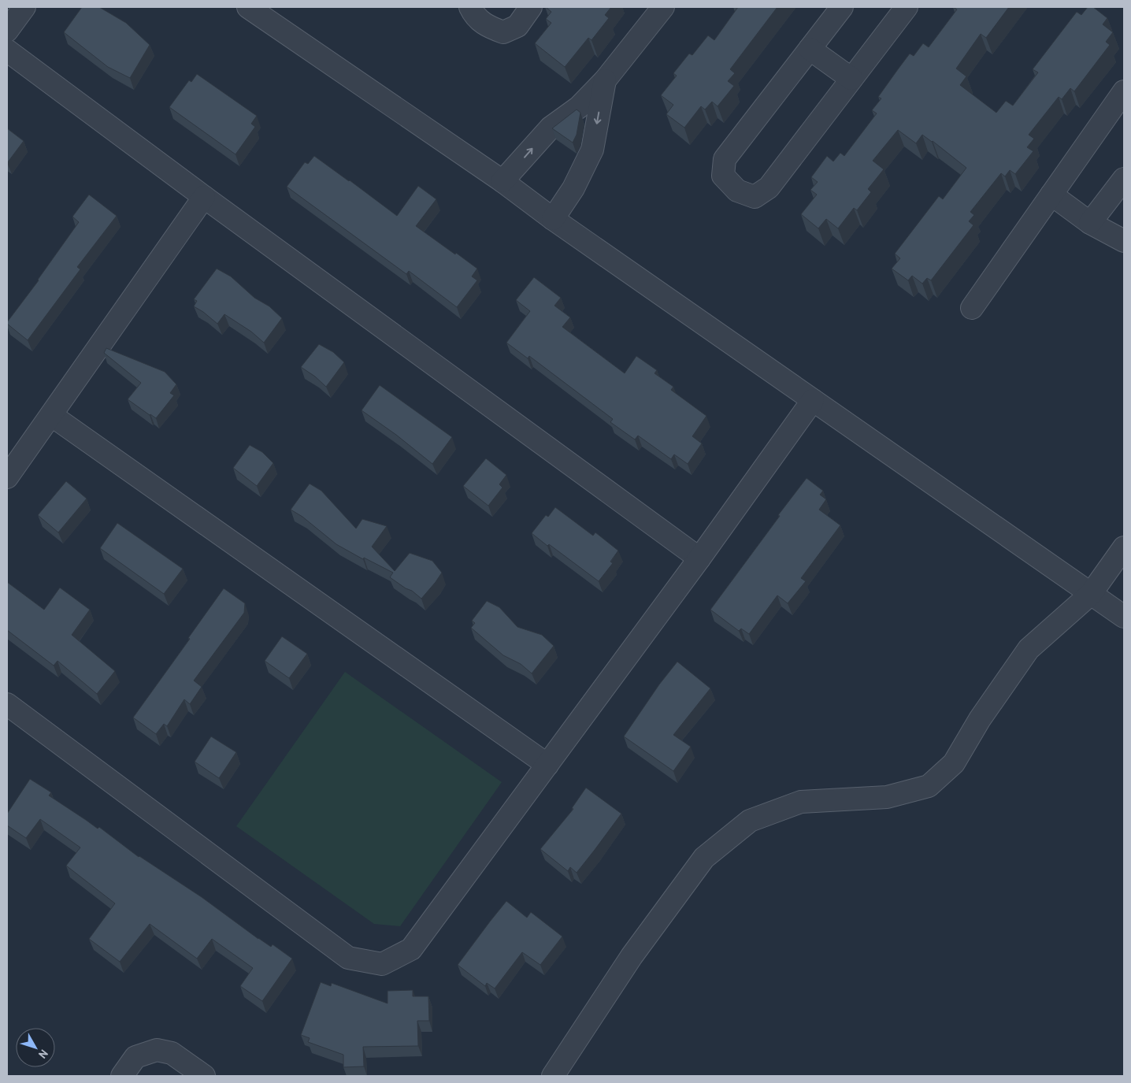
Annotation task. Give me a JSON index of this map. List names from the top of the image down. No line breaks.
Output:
{"north":"bottom right"}
